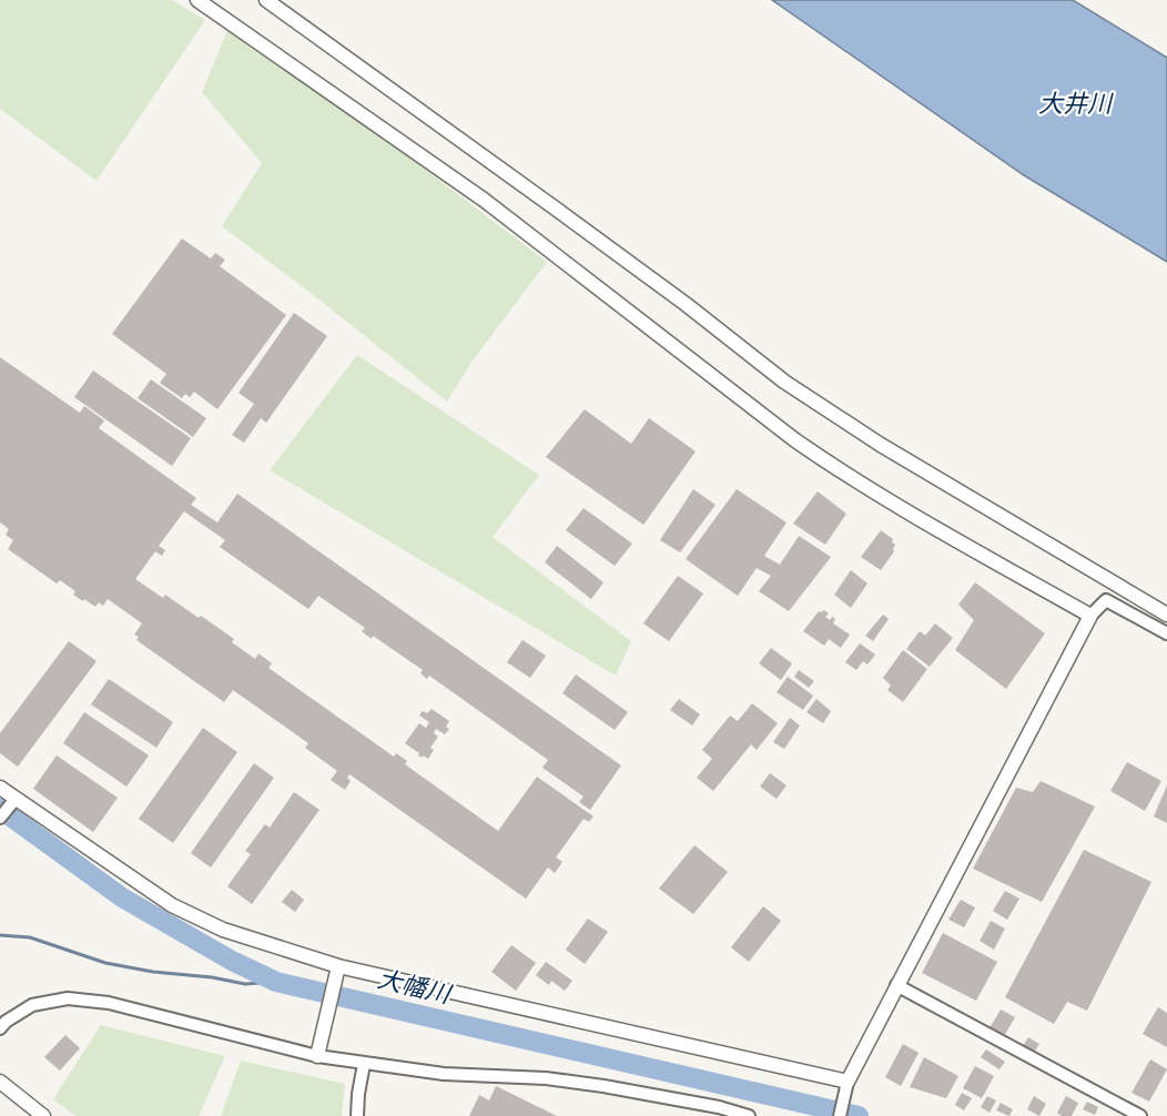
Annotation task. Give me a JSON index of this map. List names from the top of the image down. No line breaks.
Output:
{"water":["大井川","大幡川"]}
